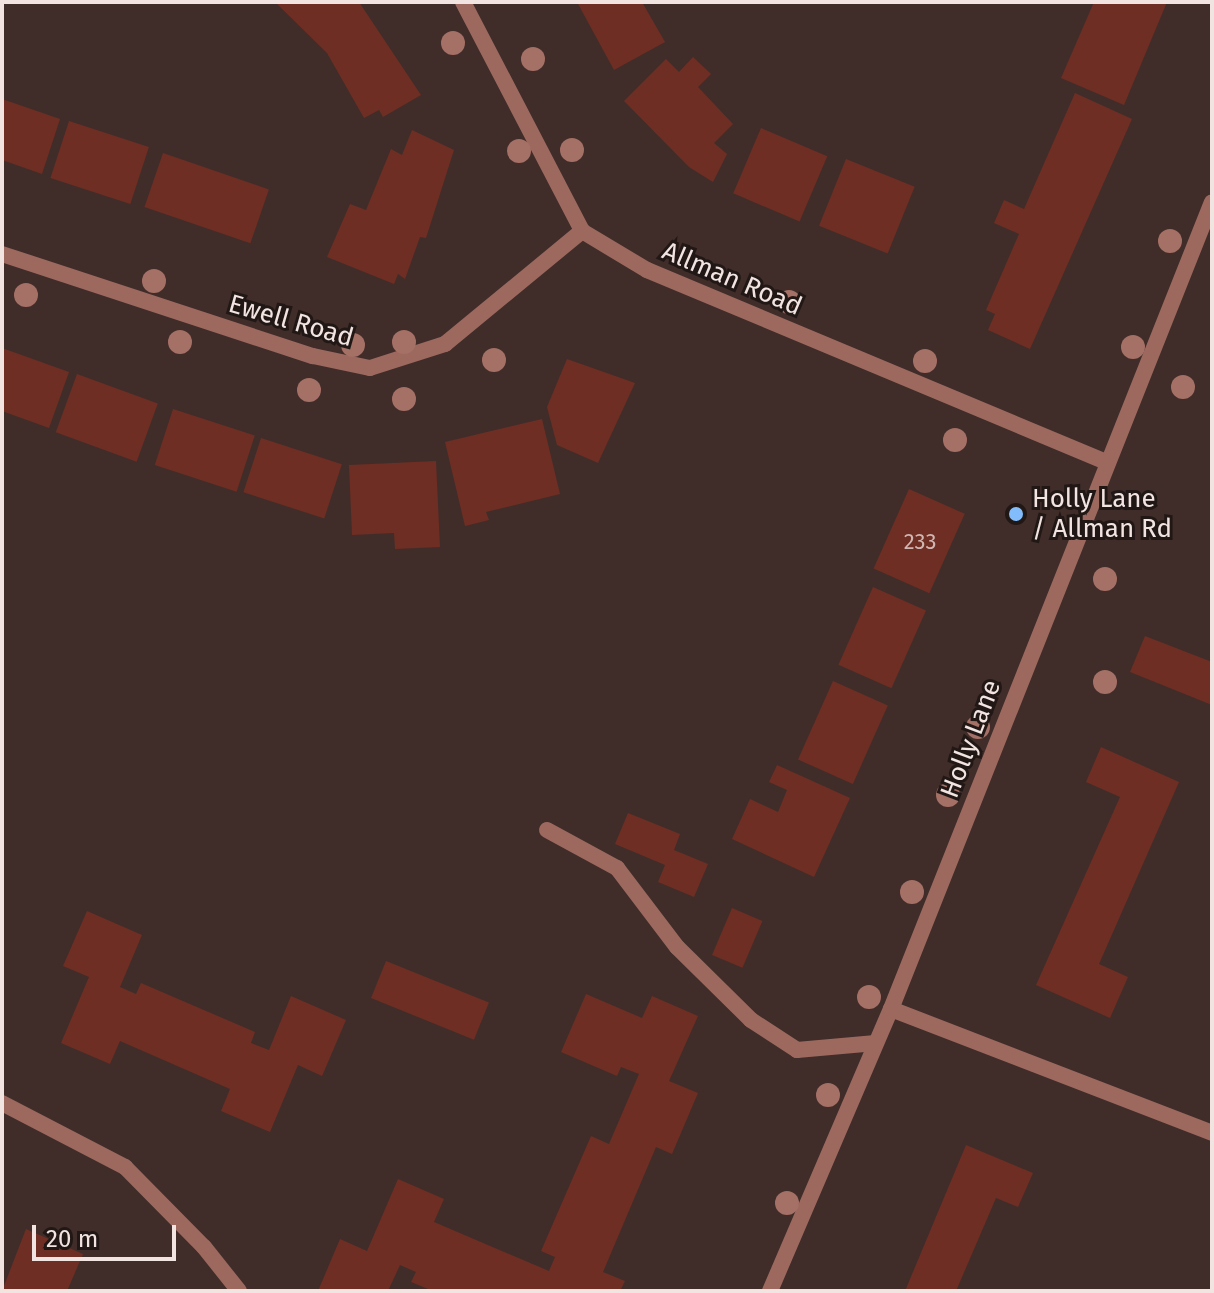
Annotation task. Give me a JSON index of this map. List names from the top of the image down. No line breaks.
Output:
{"streets":{"street":["Allman Road","Ewell Road","Holly Lane"]},"crossings":[["Allman Road","Ewell Road"],["Allman Road","Holly Lane"]],"places":["Holly Lane / Allman Rd"],"house_numbers":["233"],"scale_bar":"20 m"}
